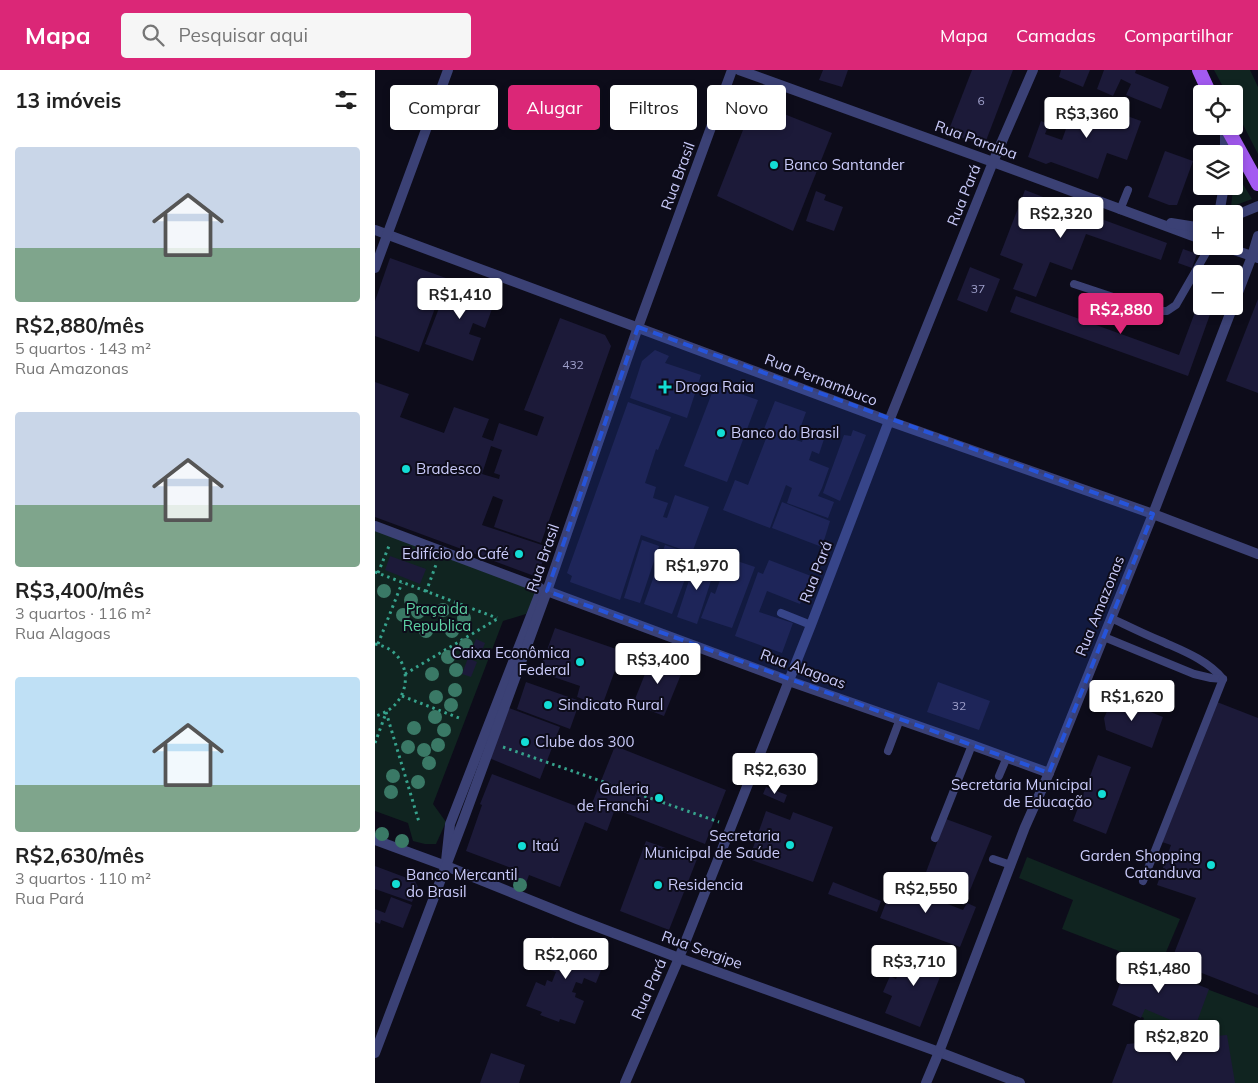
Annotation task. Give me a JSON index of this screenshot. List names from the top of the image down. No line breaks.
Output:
{"streets":{"street":["Rua Paraiba","Rua Brasil","Rua Pará","Rua Pernambuco","Rua Amazonas","Rua Alagoas","Rua Sergipe"]},"crossings":[["Rua Paraiba","Rua Pará"],["Rua Brasil","Rua Pernambuco"],["Rua Brasil","Rua Alagoas"],["Rua Brasil","Rua Sergipe"],["Rua Pará","Rua Pernambuco"],["Rua Pará","Rua Alagoas"],["Rua Pará","Rua Sergipe"],["Rua Pernambuco","Rua Amazonas"],["Rua Amazonas","Rua Alagoas"],["Rua Amazonas","Rua Sergipe"]],"parks":["Praça da Republica"],"places":{"other":["Banco Santander","Banco do Brasil","Bradesco","Edifício do Café","Caixa Econômica Federal","Sindicato Rural","Clube dos 300","Secretaria Municipal de Educação","Galeria de Franchi","Secretaria Municipal de Saúde","Itaú","Garden Shopping Catanduva","Banco Mercantil do Brasil","Residencia"],"health":["Droga Raia"]},"house_numbers":["6","37","432","32"],"page":{"header":"Mapa","search":"Pesquisar aqui","nav":["Mapa","Camadas","Compartilhar"],"heading":"13 imóveis","map_buttons":["+","−"],"chip":["Comprar","Alugar","Filtros","Novo"],"price":["R$3,360","R$2,320","R$1,410","R$2,880","R$1,970","R$3,400","R$1,620","R$2,630","R$2,550","R$2,060","R$3,710","R$1,480","R$2,820"],"list":[{"name":"R$2,880/mês","note":"5 quartos · 143 m² · Rua Amazonas"},{"name":"R$3,400/mês","note":"3 quartos · 116 m² · Rua Alagoas"},{"name":"R$2,630/mês","note":"3 quartos · 110 m² · Rua Pará"}]}}
